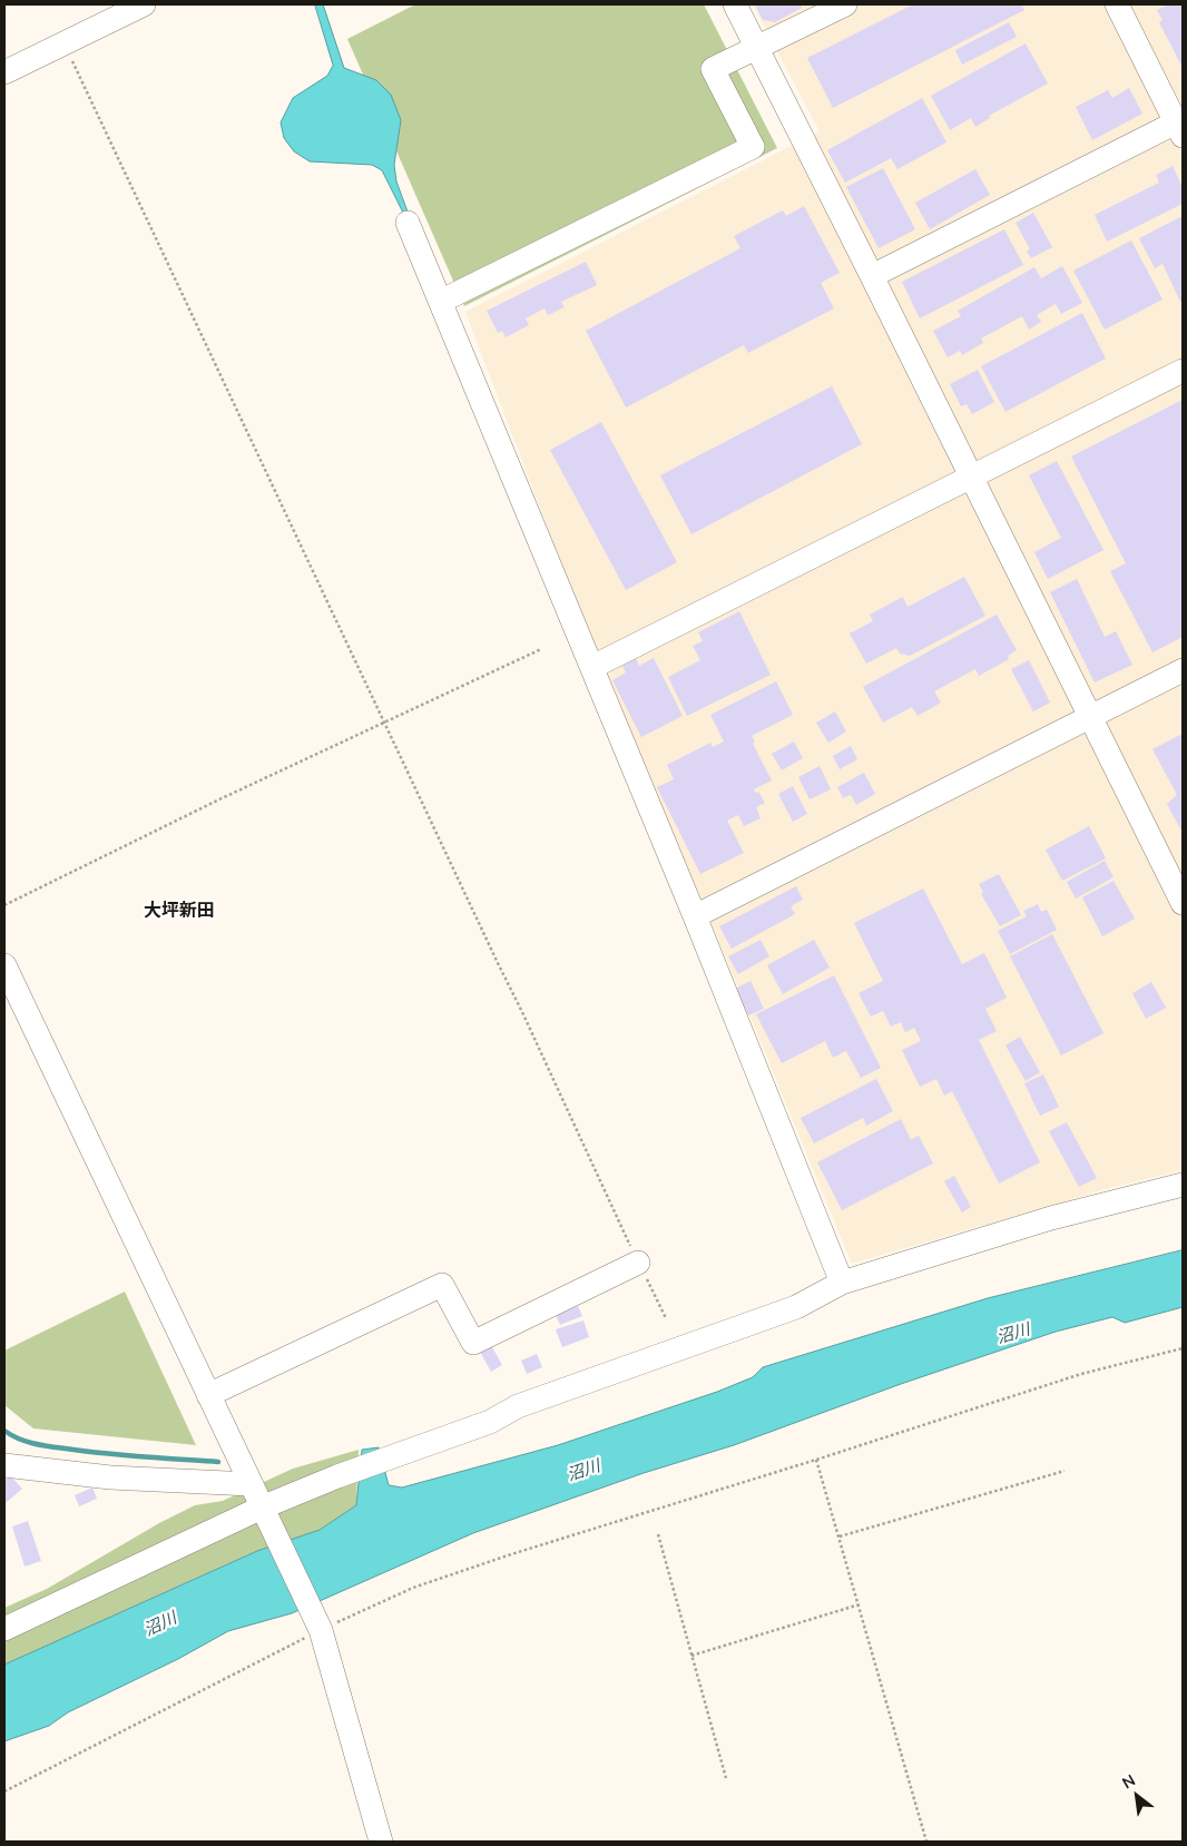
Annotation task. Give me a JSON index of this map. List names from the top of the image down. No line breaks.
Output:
{"districts":["大坪新田"],"water":["沼川"],"north":"top left"}
